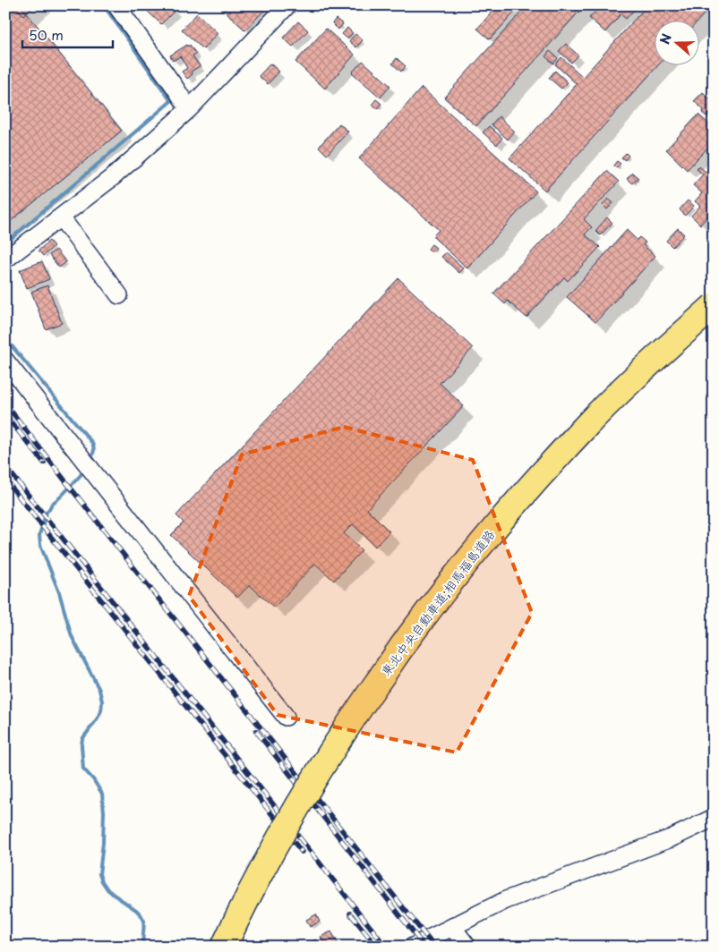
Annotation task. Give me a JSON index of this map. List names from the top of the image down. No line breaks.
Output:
{"streets":{"highway":["東北中央自動車道;相馬福島道路"]},"scale_bar":"50 m","north":"left"}
